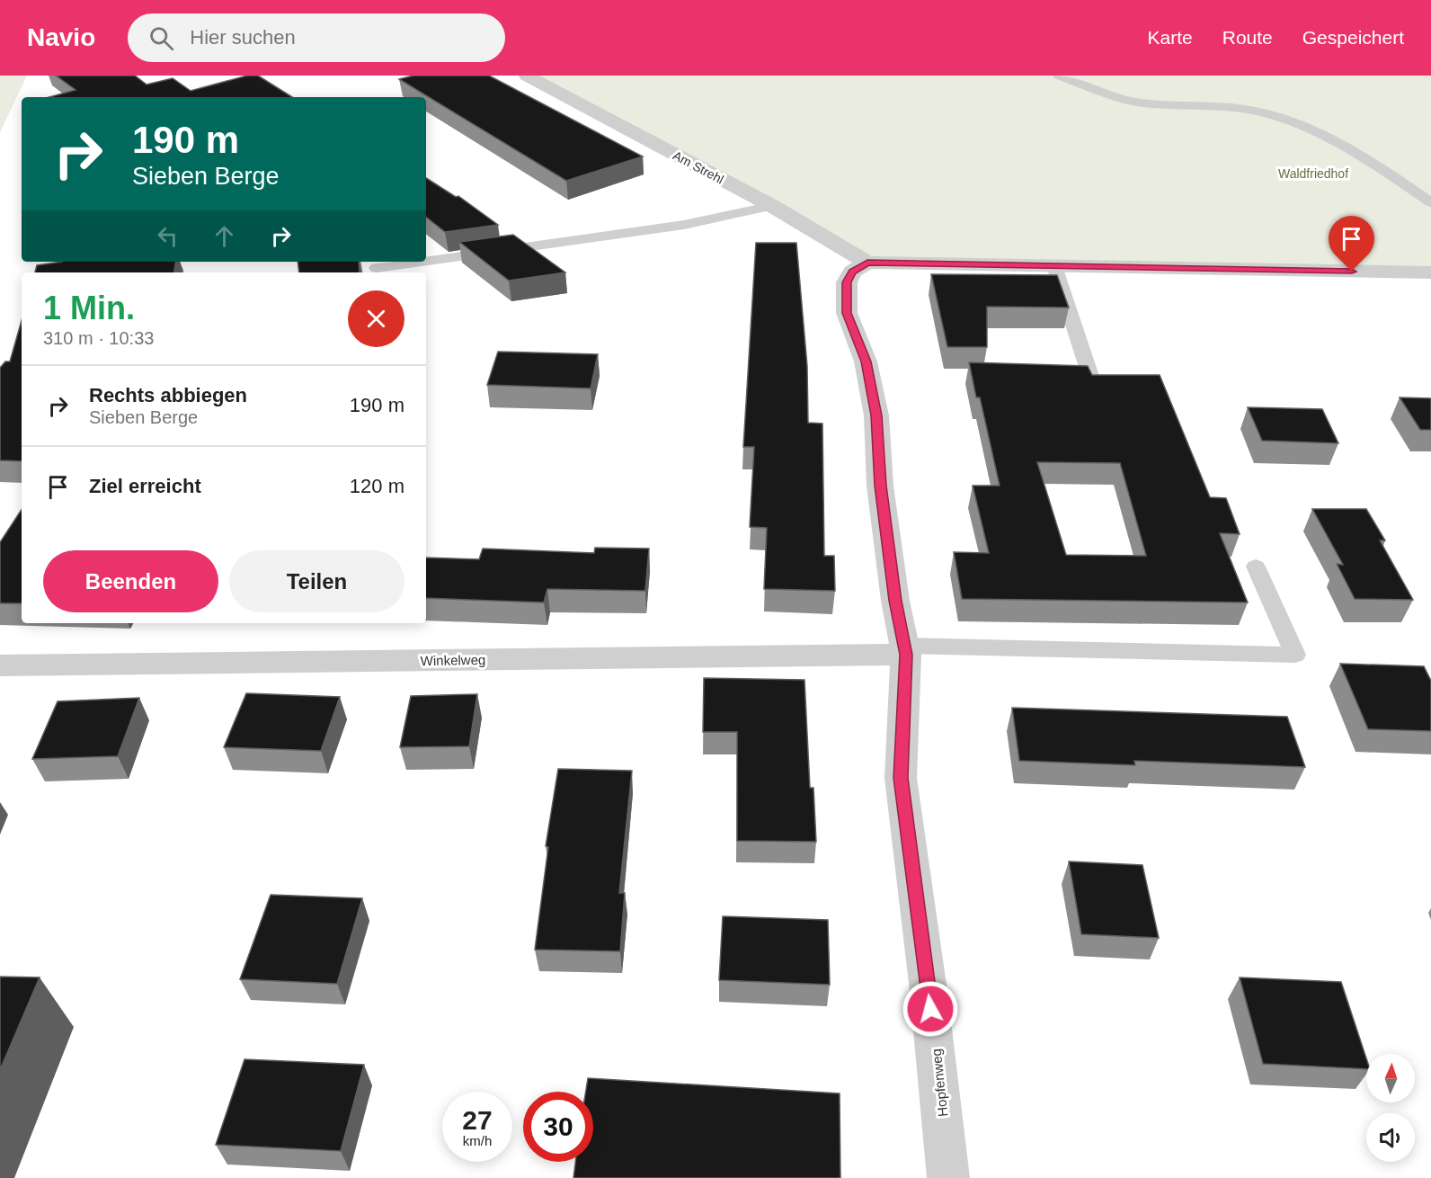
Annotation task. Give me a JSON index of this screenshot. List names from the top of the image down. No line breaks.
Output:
{"streets":{"street":["Am Strehl","Winkelweg","Hopfenweg"]},"crossings":[["Am Strehl","Hopfenweg"],["Winkelweg","Hopfenweg"]],"parks":["Waldfriedhof"],"north":"top","page":{"header":"Navio","search":"Hier suchen","nav":["Karte","Route","Gespeichert"],"turn":["190 m","Sieben Berge"],"heading":["1 Min.","310 m · 10:33"],"list":[{"name":"Rechts abbiegen","note":"Sieben Berge","value":"190 m"},{"name":"Ziel erreicht","value":"120 m"}],"buttons":["Beenden","Teilen"],"speed":"27 km/h","limit":"30"}}
